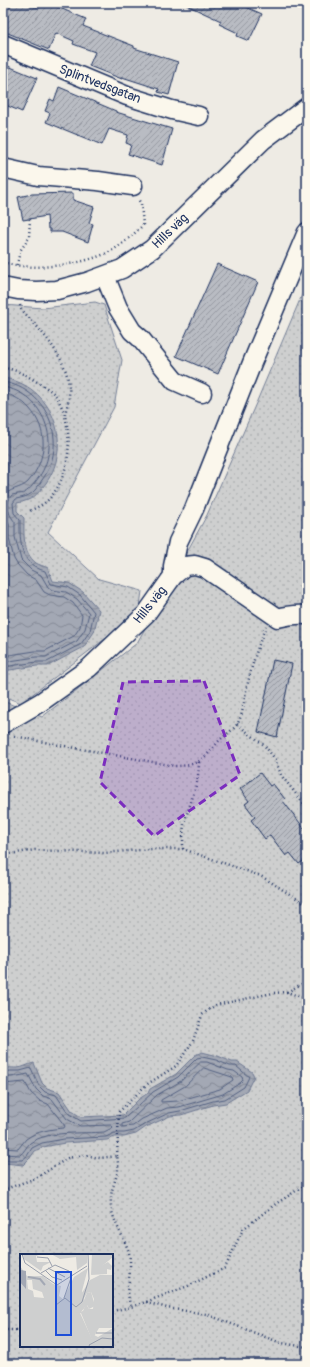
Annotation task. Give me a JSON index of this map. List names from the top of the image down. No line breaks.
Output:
{"streets":{"street":["Splintvedsgatan","Hills väg"]}}
